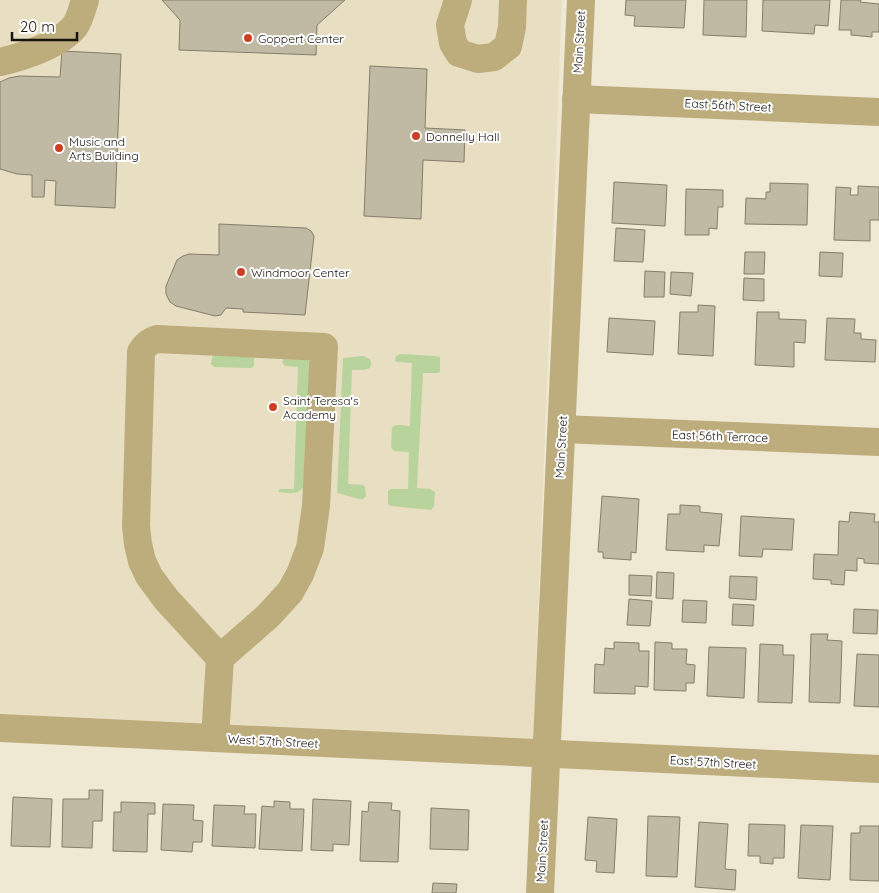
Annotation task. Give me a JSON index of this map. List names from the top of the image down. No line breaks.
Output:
{"streets":{"street":["Main Street","East 56th Street","East 56th Terrace","West 57th Street","East 57th Street"]},"crossings":[["Main Street","East 56th Street"],["Main Street","East 56th Terrace"],["Main Street","West 57th Street"],["Main Street","East 57th Street"],["West 57th Street","East 57th Street"]],"places":["Goppert Center","Donnelly Hall","Music and Arts Building","Windmoor Center","Saint Teresa's Academy"],"scale_bar":"20 m"}
